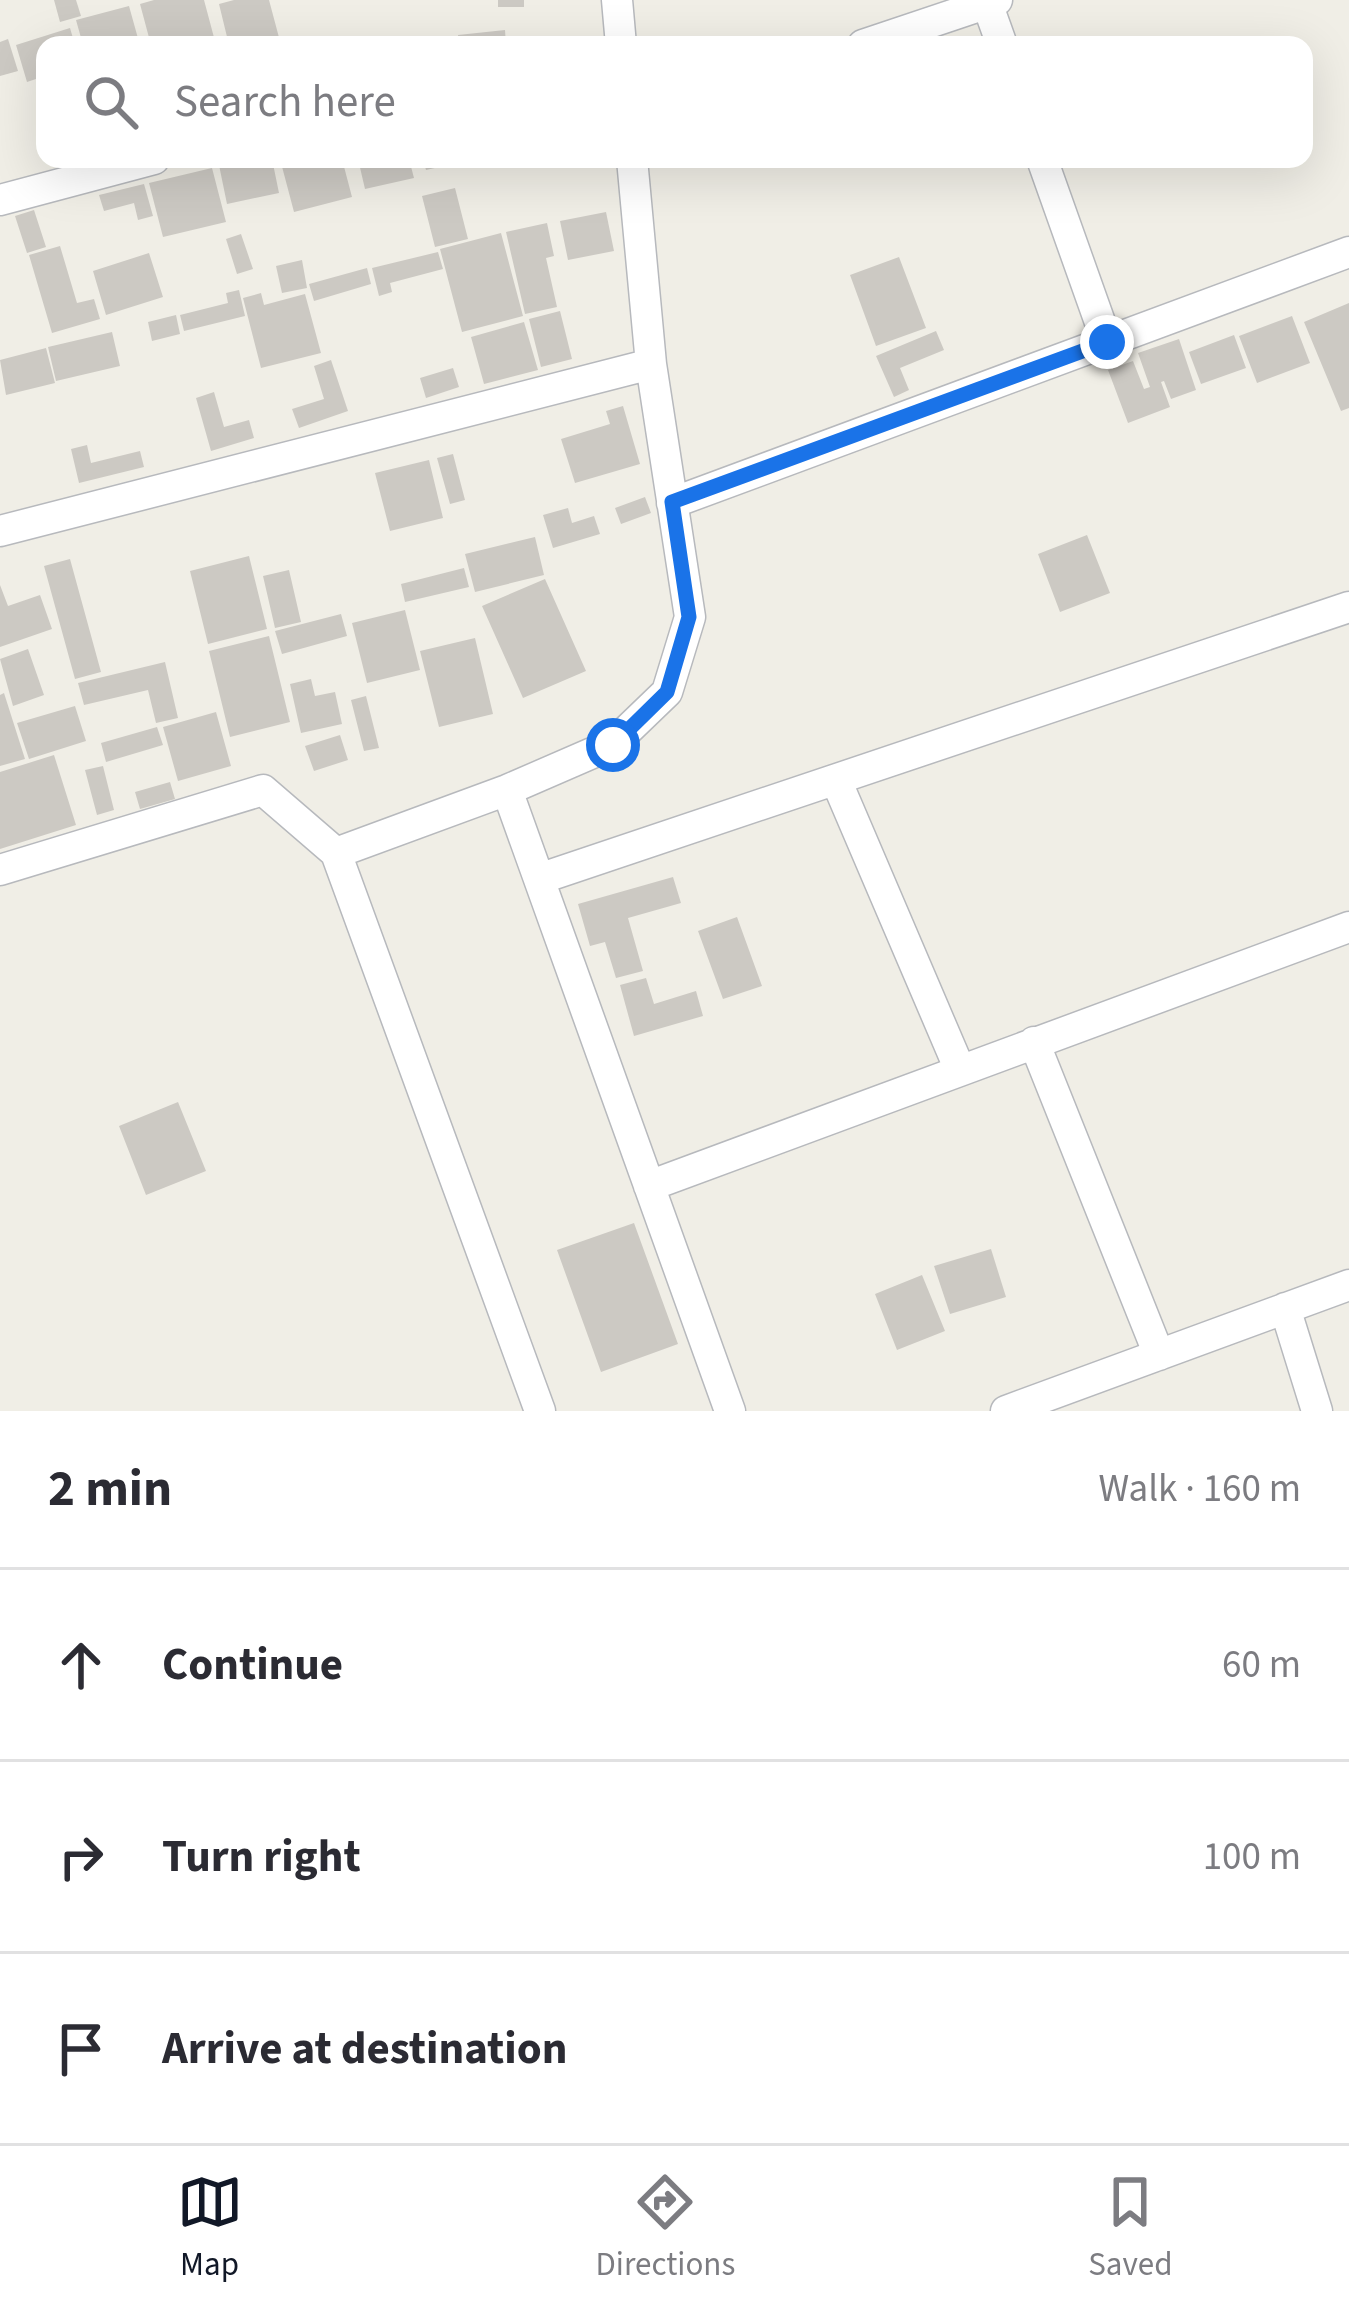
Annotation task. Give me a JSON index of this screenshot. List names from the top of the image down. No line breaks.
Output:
{"page":{"search":"Search here","heading":["2 min","Walk · 160 m"],"list":[["Continue","60 m"],["Turn right","100 m"],"Arrive at destination"],"nav":["Map","Directions","Saved"]}}
